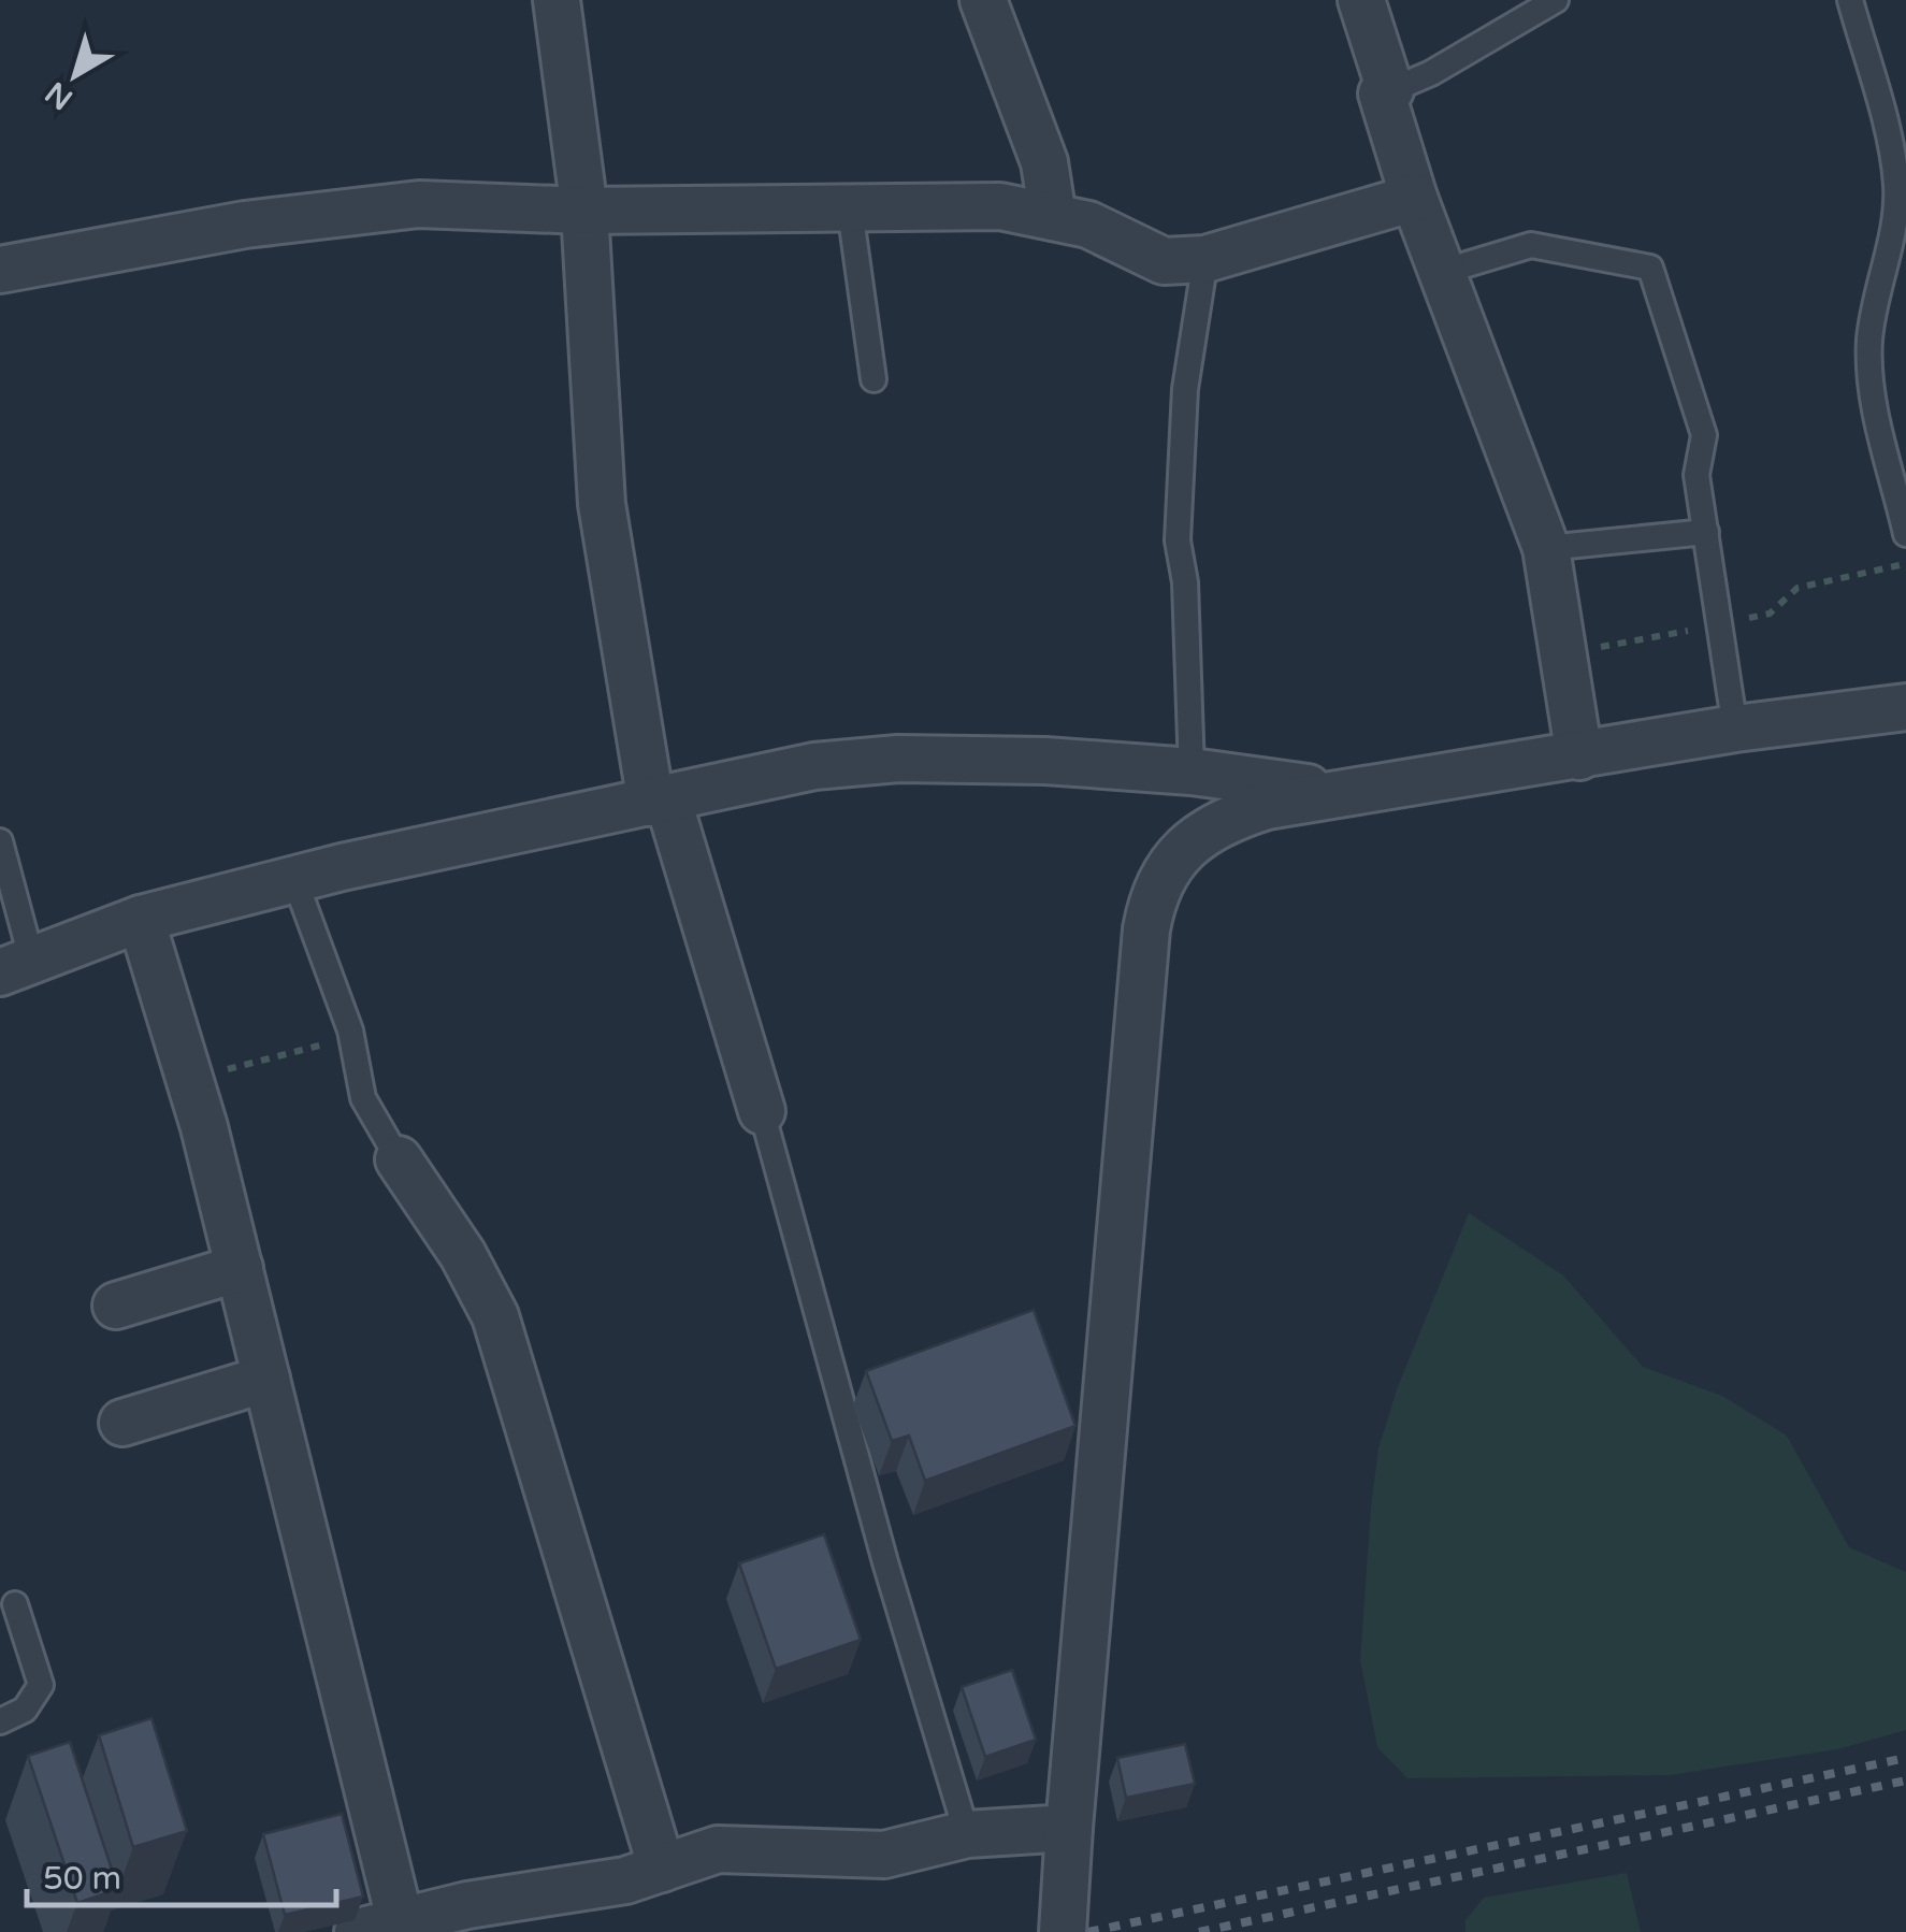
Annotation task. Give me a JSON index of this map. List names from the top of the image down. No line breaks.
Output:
{"scale_bar":"50 m","north":"bottom left"}
